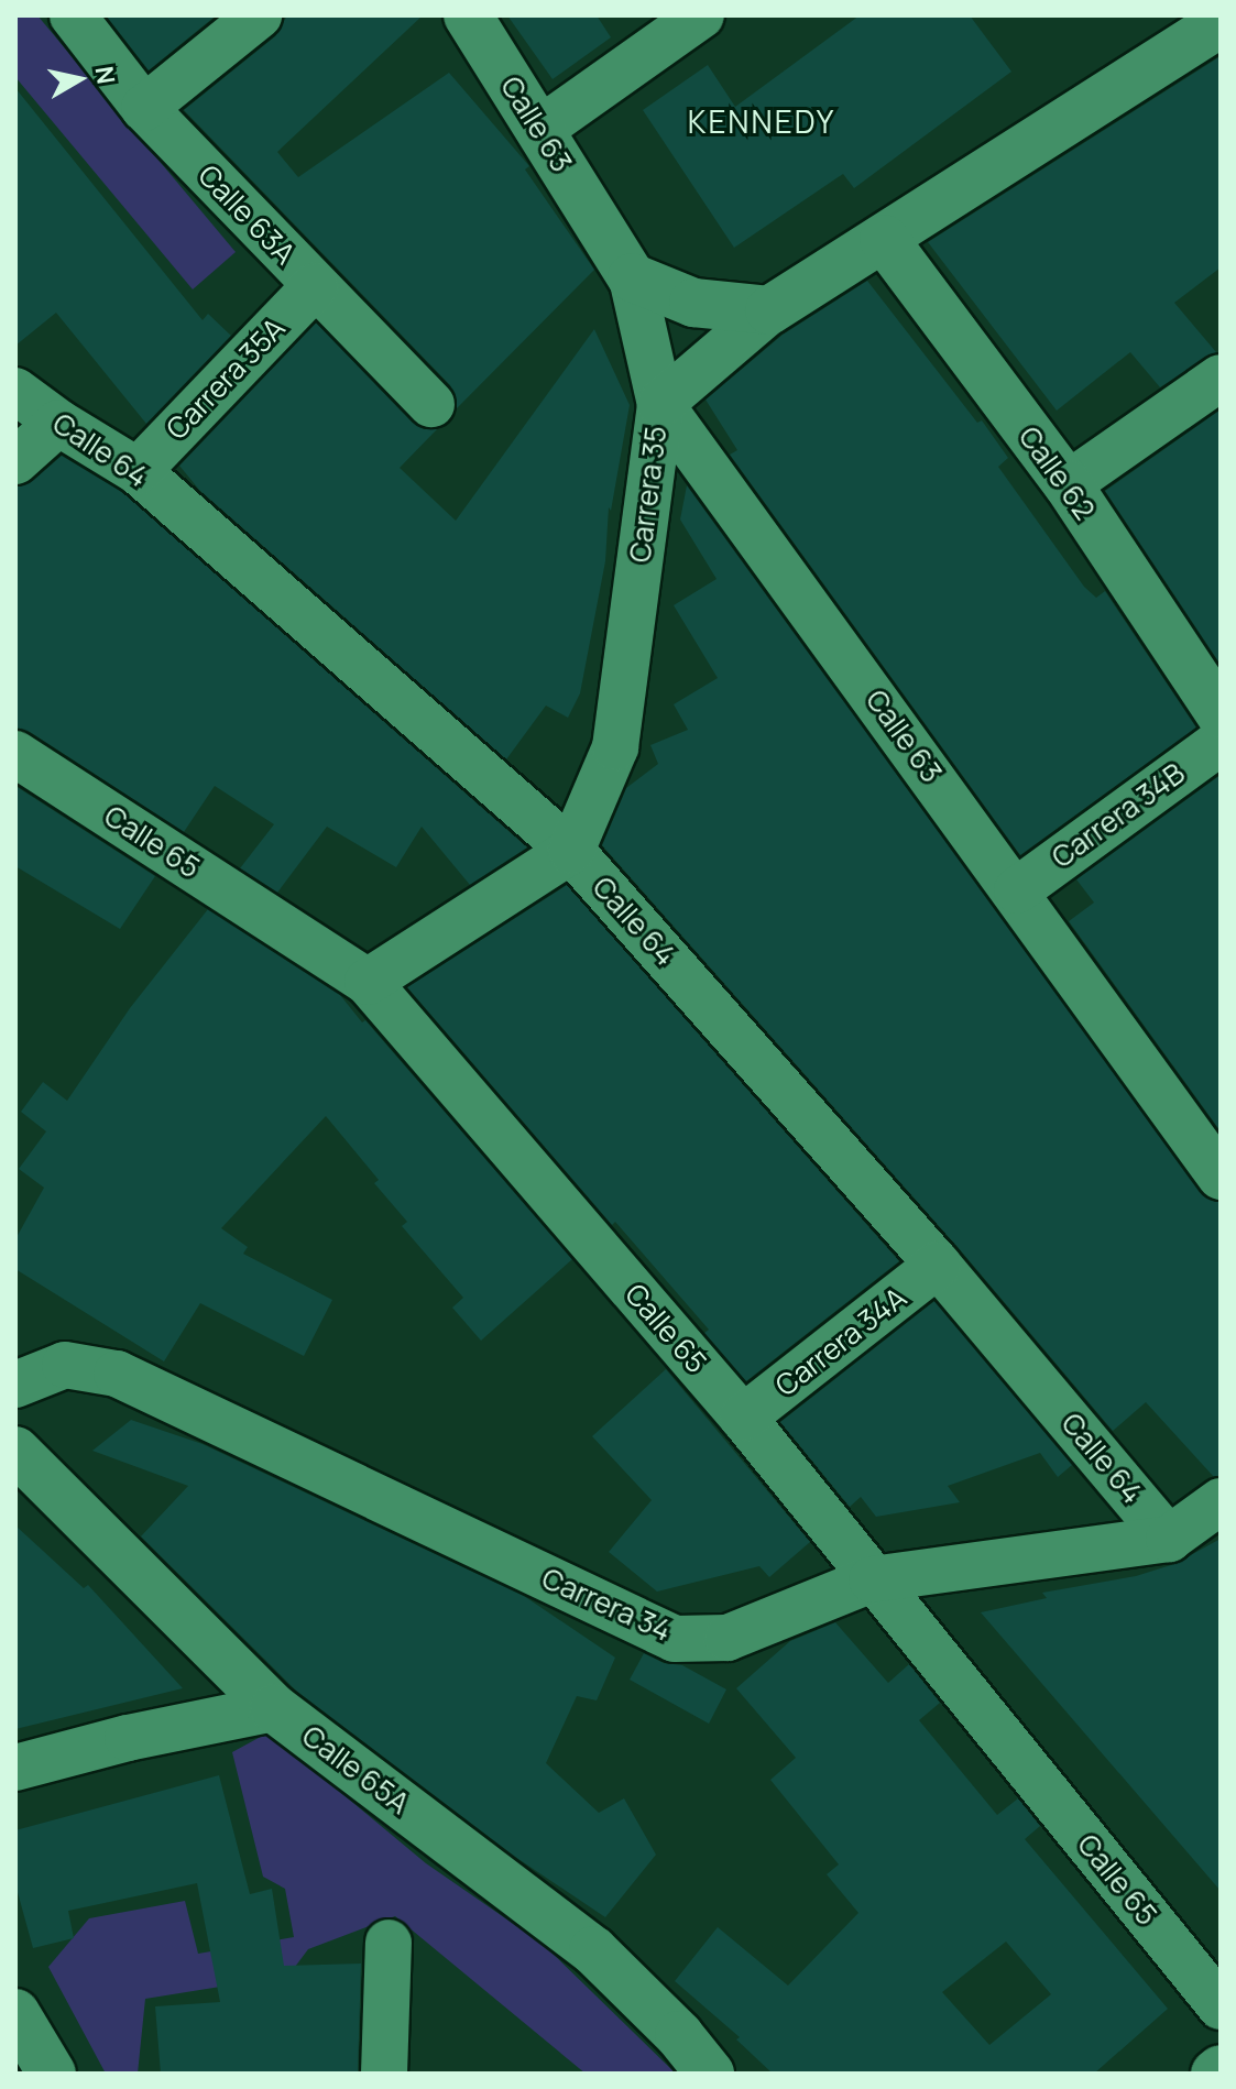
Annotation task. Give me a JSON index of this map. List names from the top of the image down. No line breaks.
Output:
{"streets":{"street":["Calle 63","Calle 63A","Carrera 35A","Calle 64","Calle 62","Carrera 35","Carrera 34B","Calle 65","Carrera 34A","Carrera 34","Calle 65A"]},"crossings":[["Calle 63","Carrera 35"],["Calle 63","Carrera 34B"],["Calle 63A","Carrera 35A"],["Carrera 35A","Calle 64"],["Calle 64","Carrera 35"],["Calle 64","Carrera 34A"],["Calle 64","Carrera 34"],["Calle 62","Carrera 35"],["Calle 65","Carrera 34A"],["Calle 65","Carrera 34"]],"districts":["KENNEDY"],"north":"right"}
